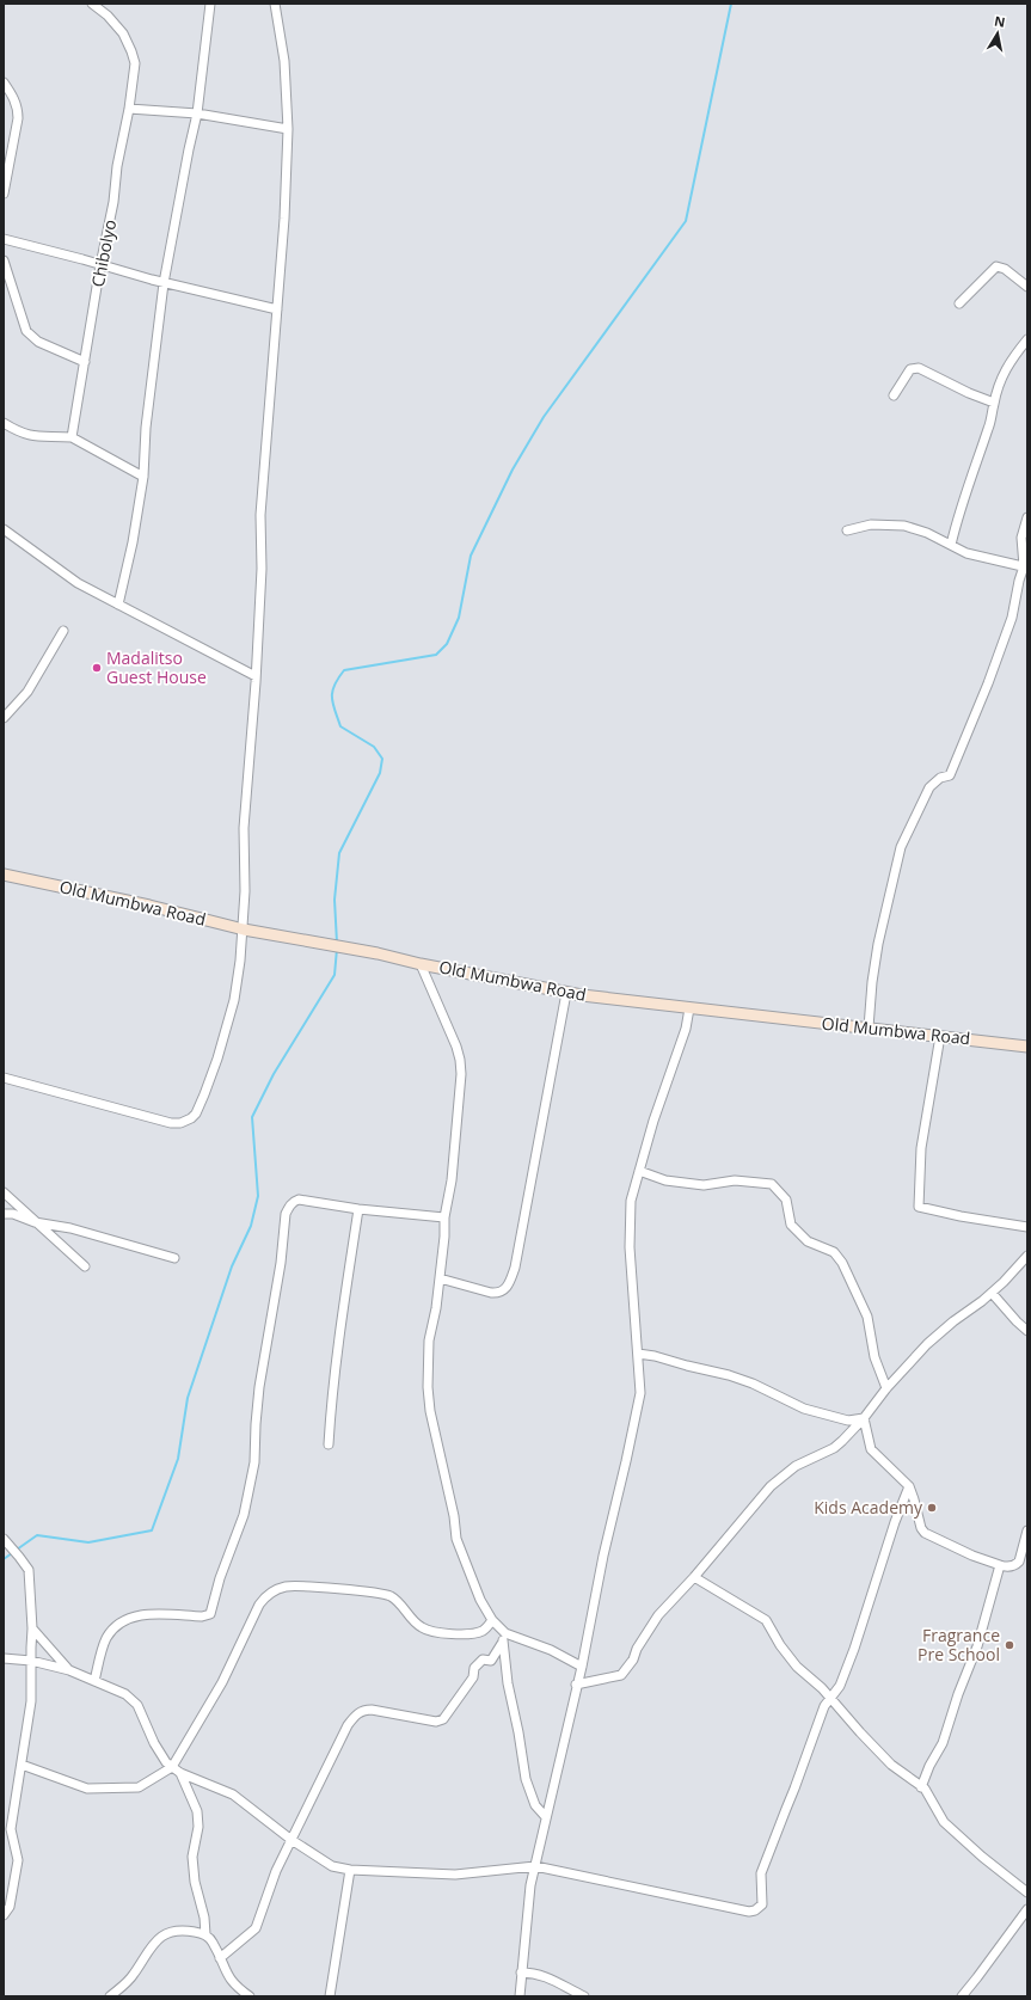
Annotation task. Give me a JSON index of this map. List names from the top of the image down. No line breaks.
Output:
{"streets":{"main road":["Old Mumbwa Road"],"street":["Chibolyo"]},"places":["Madalitso Guest House","Kids Academy","Fragrance Pre School"],"north":"top"}
